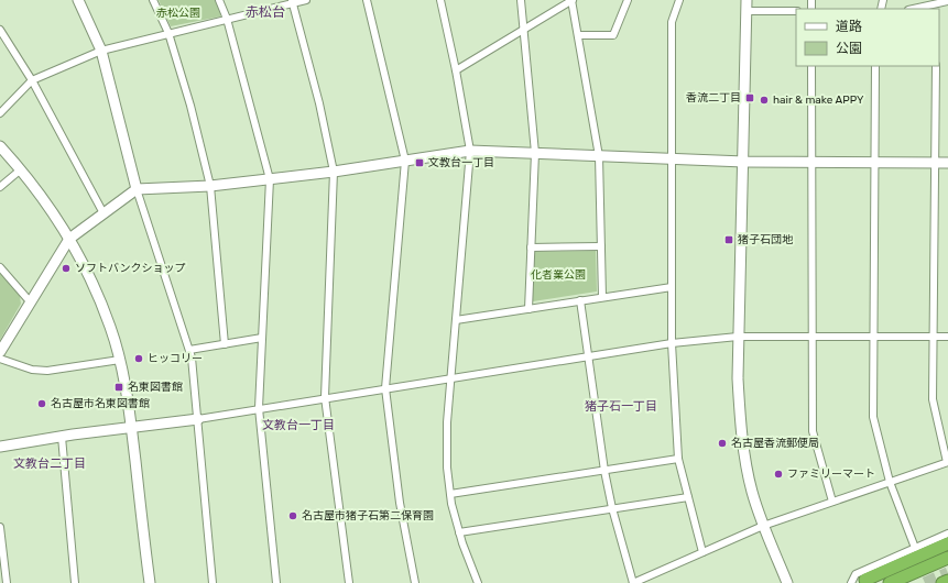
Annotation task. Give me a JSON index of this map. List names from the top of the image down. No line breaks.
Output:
{"districts":["赤松台","猪子石一丁目","文教台一丁目","文教台二丁目"],"parks":["赤松公園","化者業公園"],"places":{"transit":["香流二丁目","文教台一丁目","猪子石団地","名東図書館"],"other":["hair & make APPY","ソフトバンクショップ","ヒッコリー","名古屋市名東図書館","名古屋香流郵便局","ファミリーマート","名古屋市猪子石第二保育園"]},"legend":["道路","公園"]}
